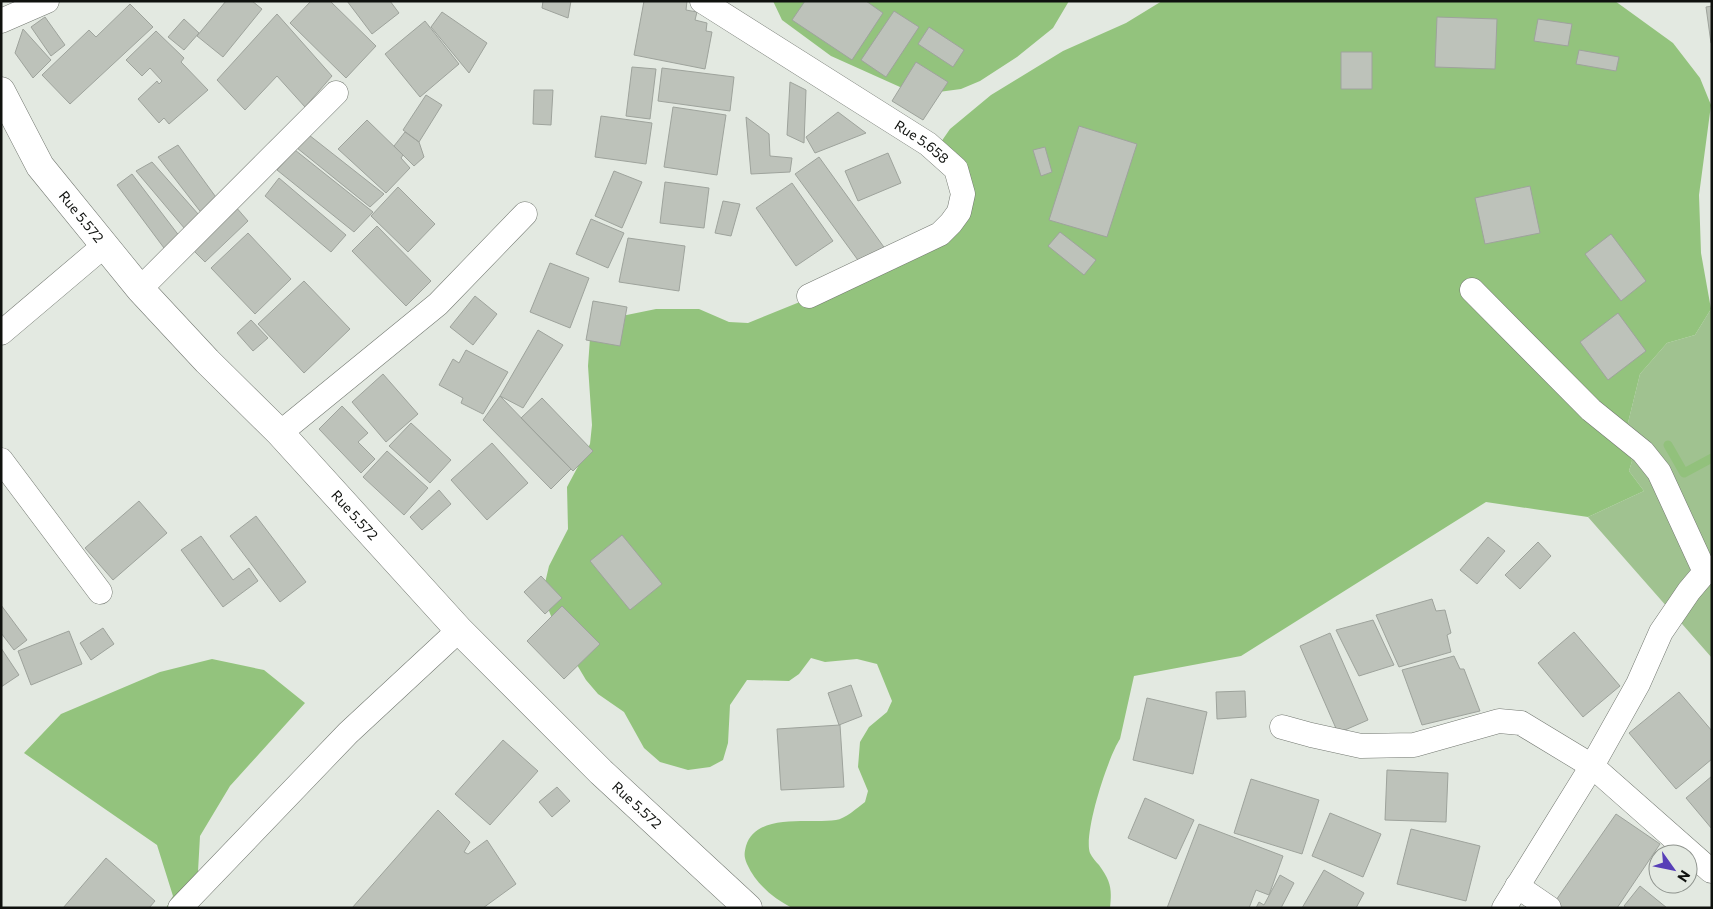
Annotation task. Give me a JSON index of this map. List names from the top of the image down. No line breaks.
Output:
{"streets":{"street":["Rue 5.658","Rue 5.572"]},"north":"bottom right"}
